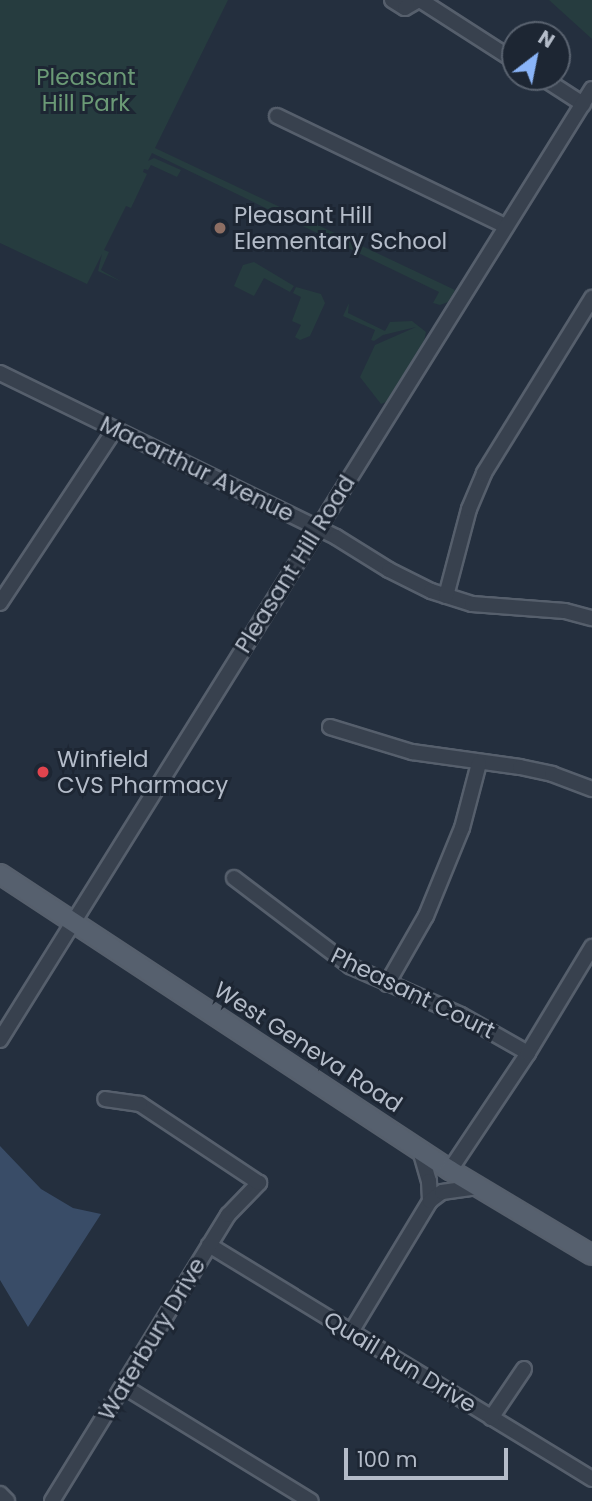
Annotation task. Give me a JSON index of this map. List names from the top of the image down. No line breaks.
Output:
{"streets":{"main road":["West Geneva Road"],"street":["Macarthur Avenue","Pleasant Hill Road","Pheasant Court","Waterbury Drive","Quail Run Drive"]},"crossings":[["Macarthur Avenue","Pleasant Hill Road"],["Pleasant Hill Road","West Geneva Road"],["Waterbury Drive","Quail Run Drive"]],"parks":["Pleasant Hill Park"],"places":["Pleasant Hill Elementary School","Winfield CVS Pharmacy"],"scale_bar":"100 m","north":"top right"}
